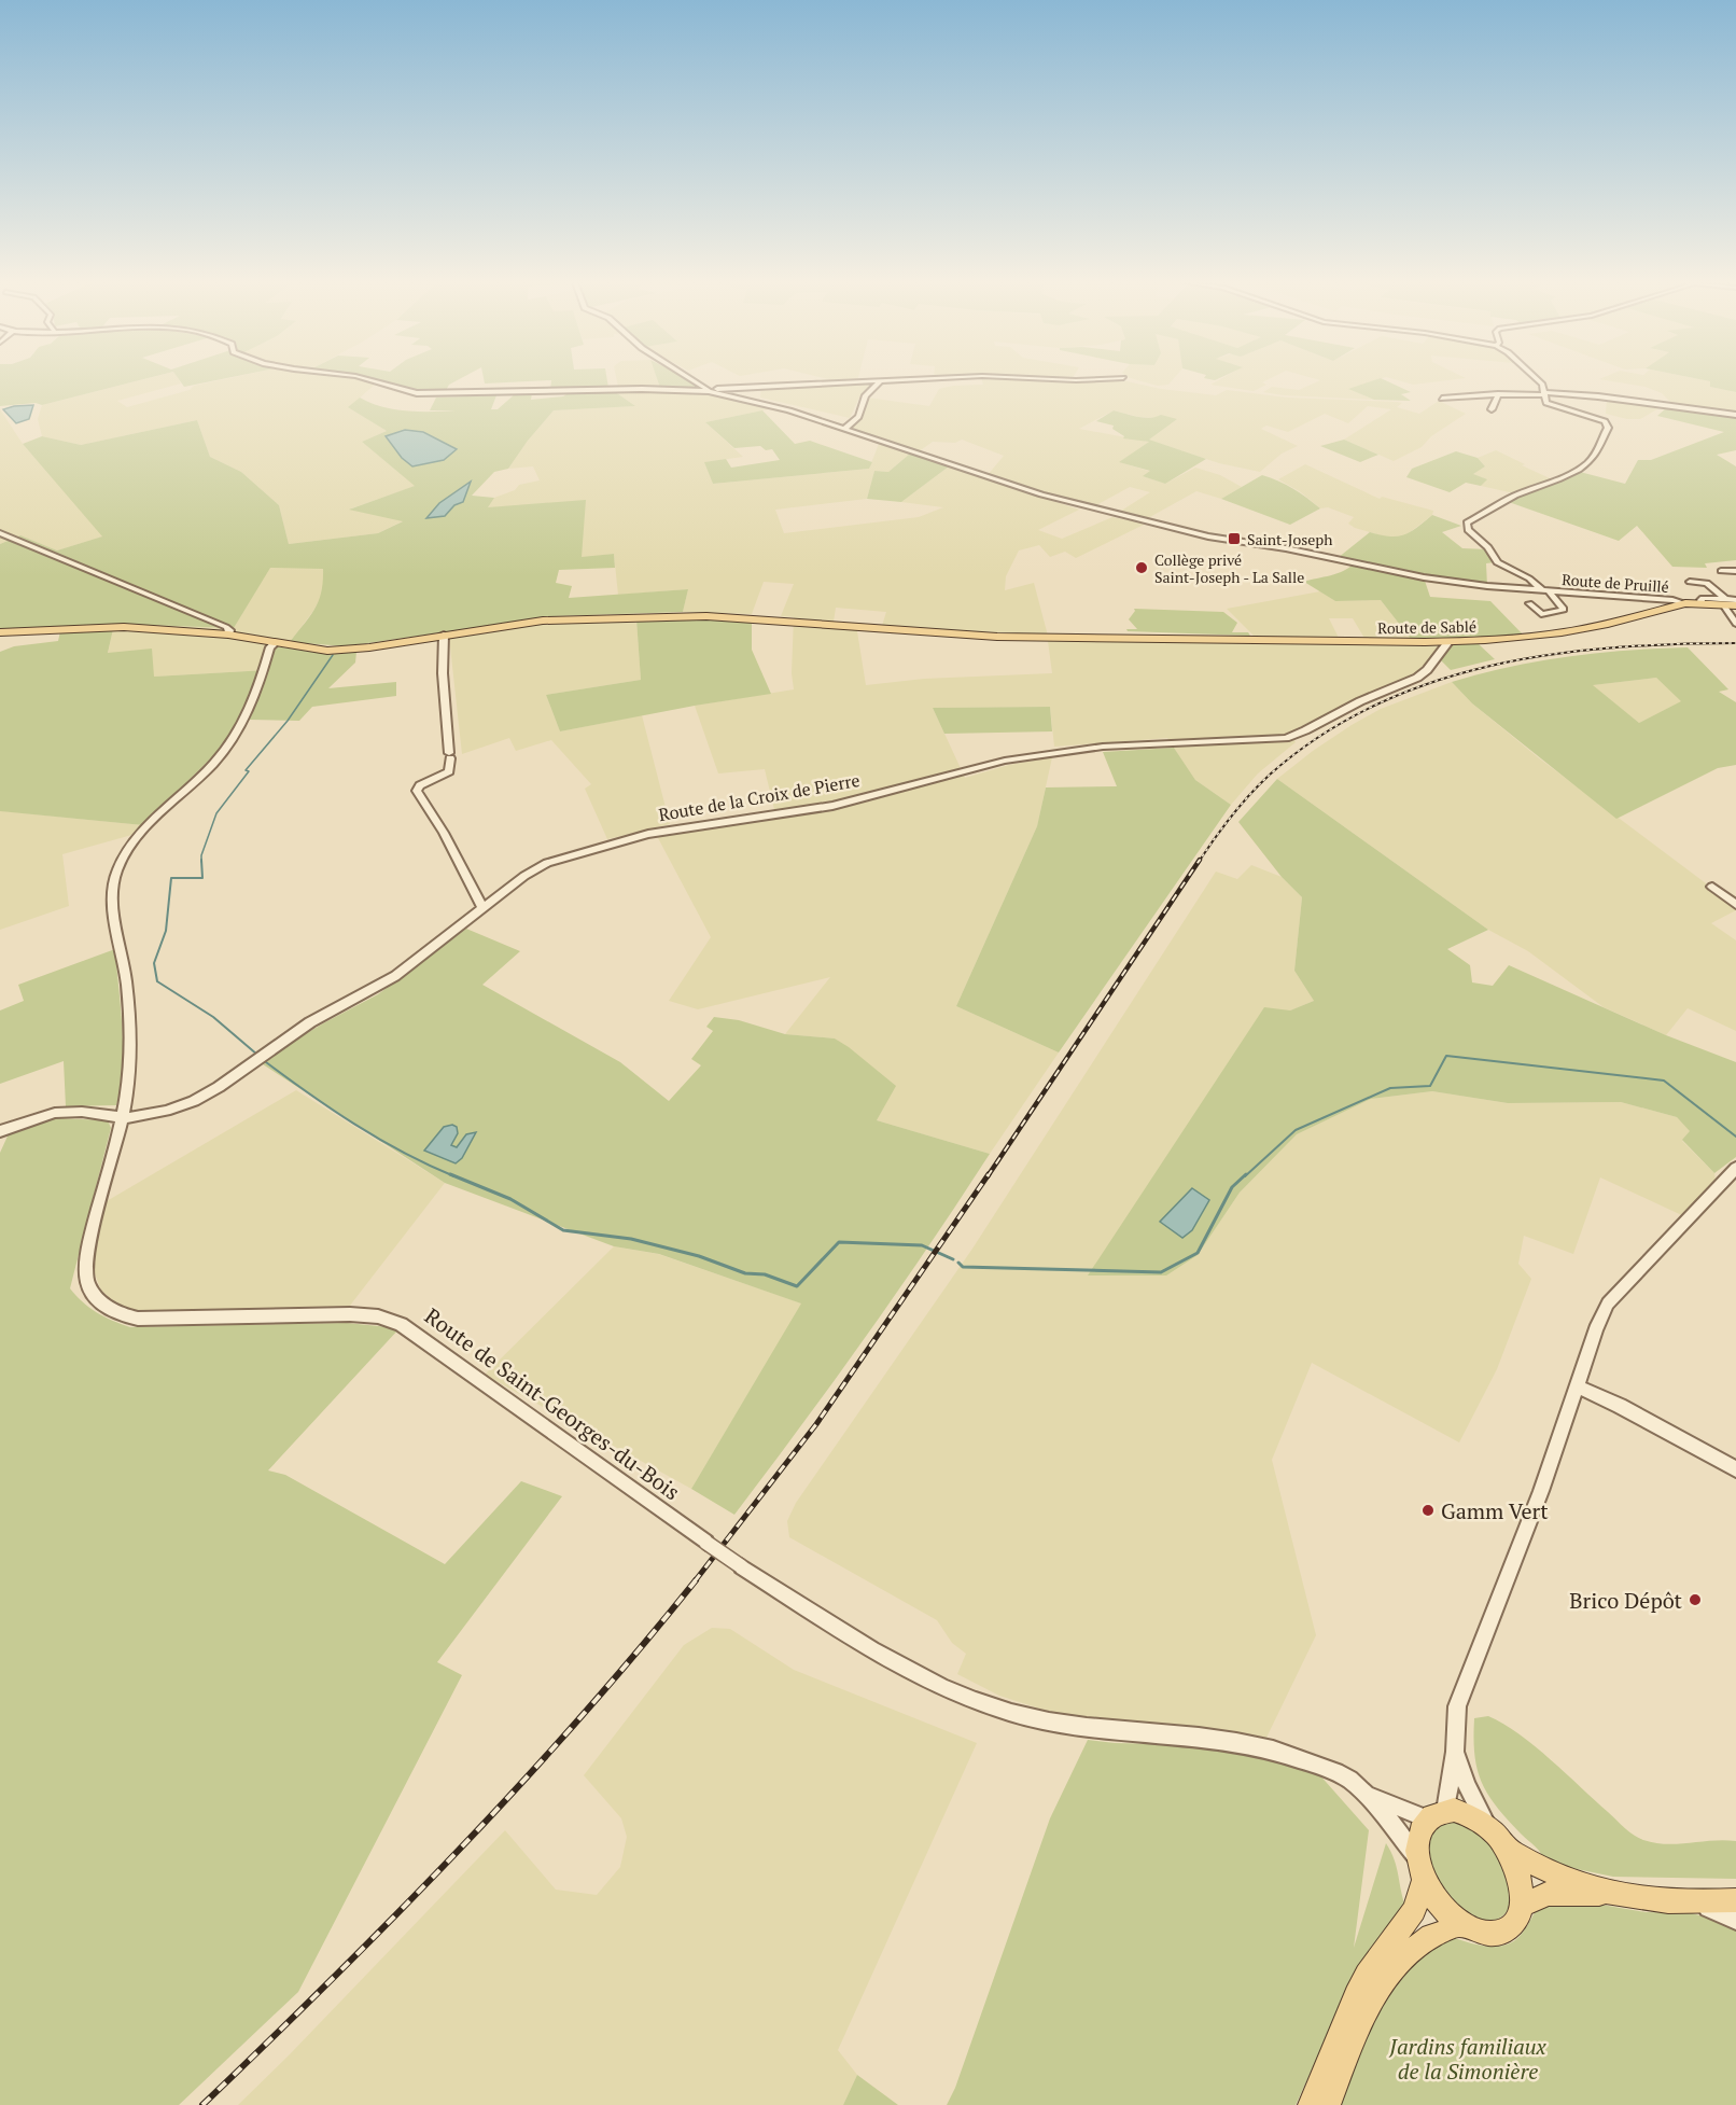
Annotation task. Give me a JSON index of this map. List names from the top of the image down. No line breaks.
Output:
{"streets":{"main road":["Route de Sablé"],"street":["Route de Pruillé","Route de la Croix de Pierre","Route de Saint-Georges-du-Bois"]},"crossings":[["Route de Pruillé","Route de Sablé"],["Route de Sablé","Route de la Croix de Pierre"],["Route de Sablé","Route de Saint-Georges-du-Bois"],["Route de la Croix de Pierre","Route de Saint-Georges-du-Bois"]],"parks":["Jardins familiaux de la Simonière"],"places":{"transit":["Saint-Joseph"],"other":["Collège privé Saint-Joseph - La Salle","Gamm Vert","Brico Dépôt"]}}
